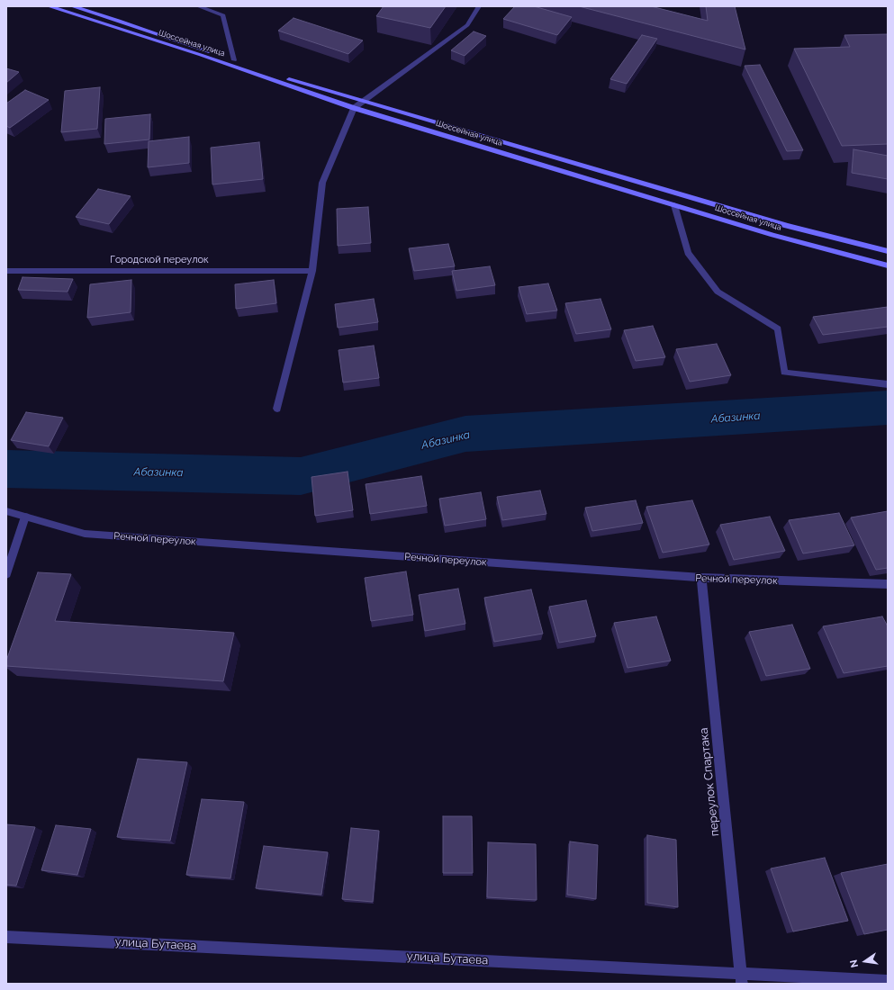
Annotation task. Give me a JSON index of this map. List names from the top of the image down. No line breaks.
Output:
{"streets":{"main road":["Шоссейная улица"],"street":["Городской переулок","Речной переулок","переулок Спартака","улица Бутаева"]},"crossings":[["Речной переулок","переулок Спартака"],["переулок Спартака","улица Бутаева"]],"water":["Абазинка"],"north":"left"}
